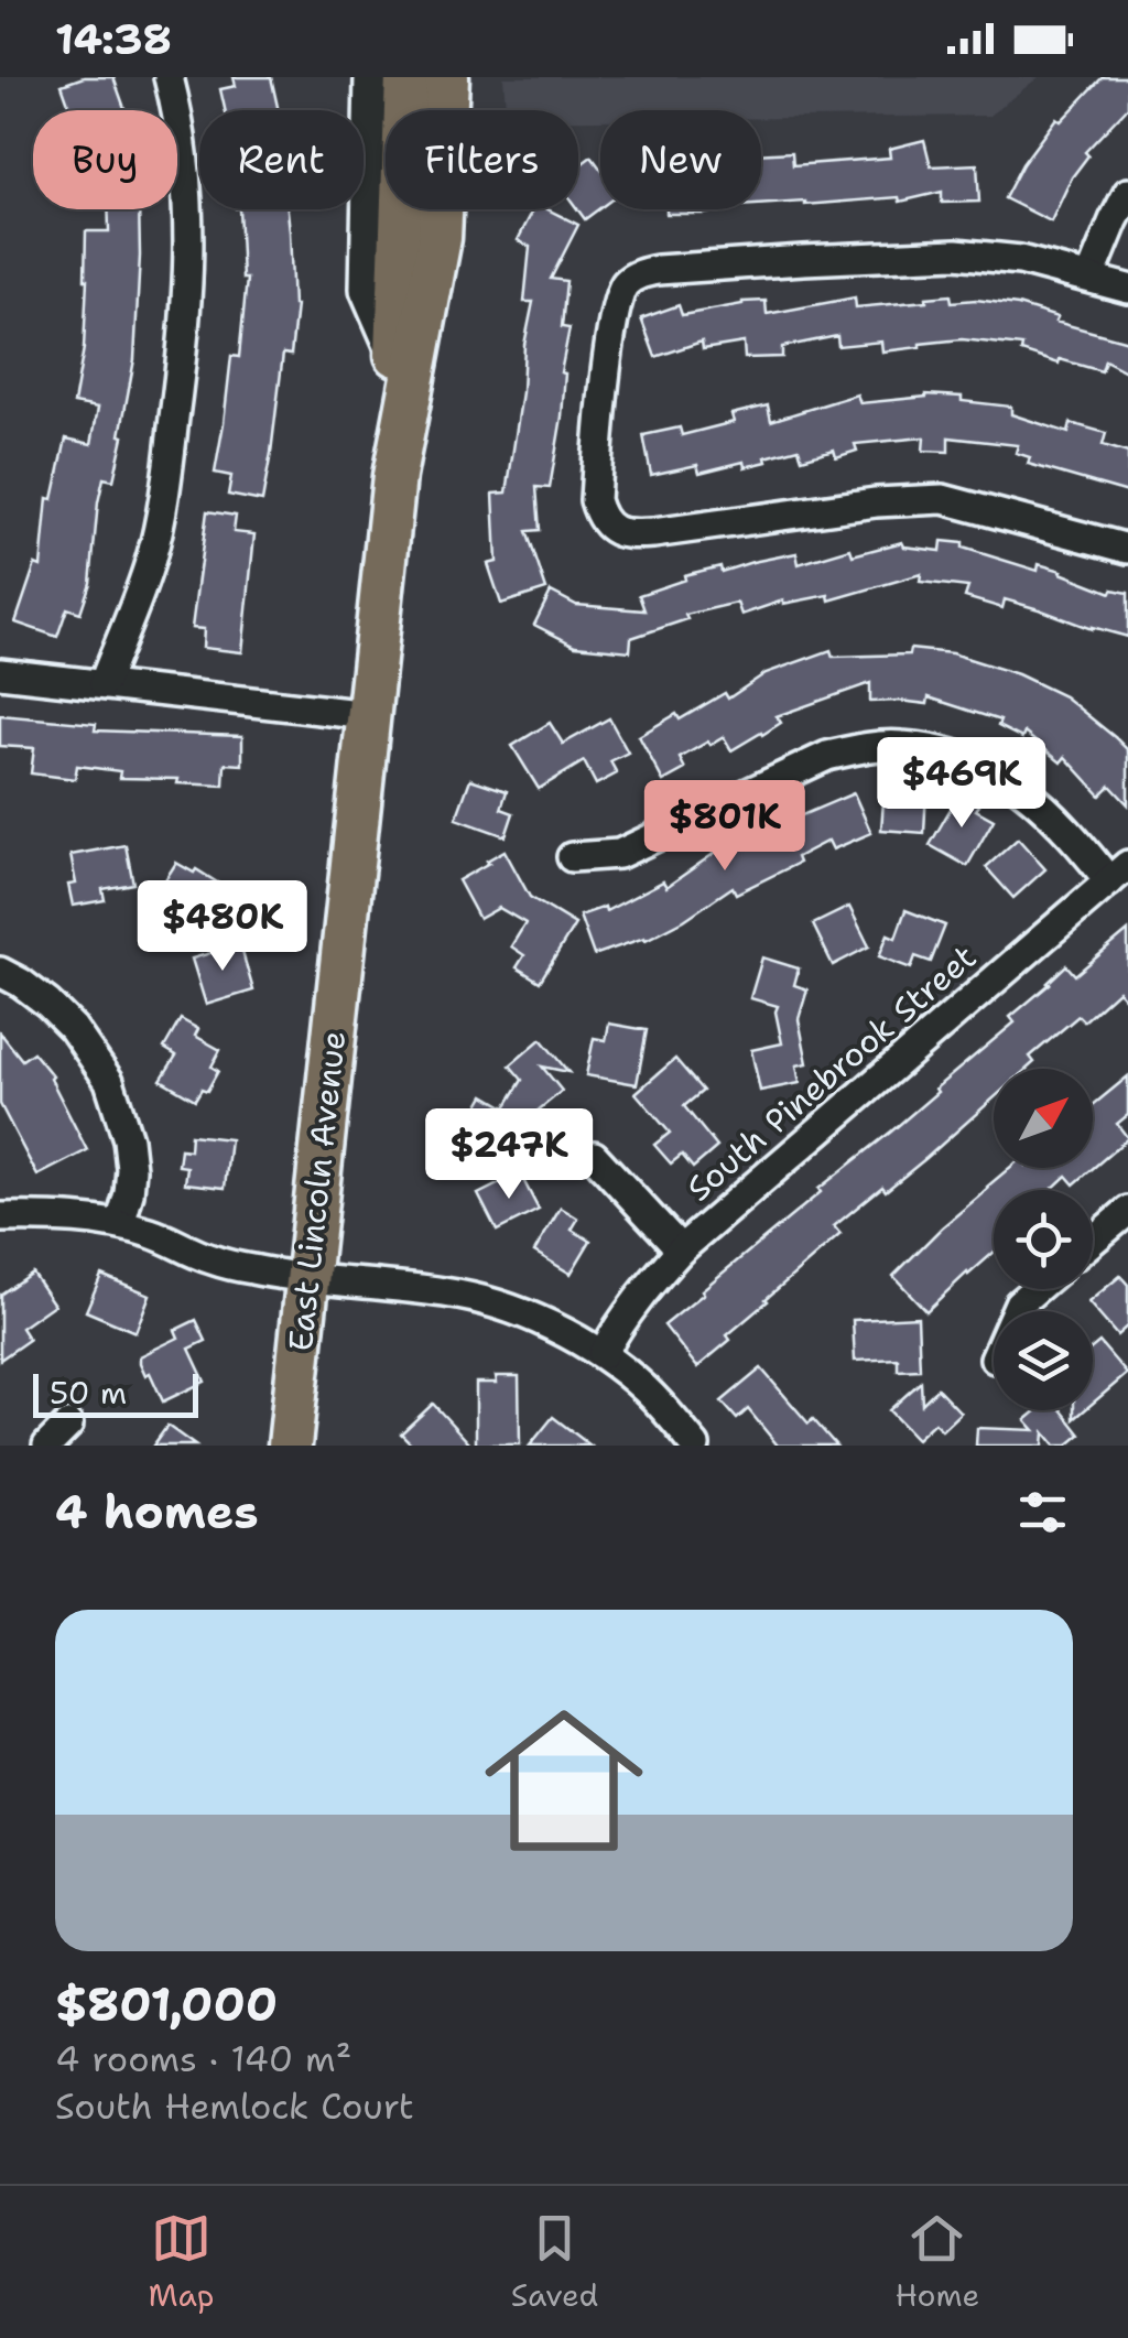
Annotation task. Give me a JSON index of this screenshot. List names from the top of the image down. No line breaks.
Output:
{"streets":{"main road":["East Lincoln Avenue"],"street":["South Pinebrook Street"]},"scale_bar":"50 m","north":"top right","page":{"status":"14:38","chip":["Buy","Rent","Filters","New"],"price":["$469K","$801K","$480K","$247K"],"scale":"50 m","heading":"4 homes","list":[{"name":"$801,000","note":"4 rooms · 140 m² · South Hemlock Court"}],"tabs":["Map","Saved","Home"]}}
